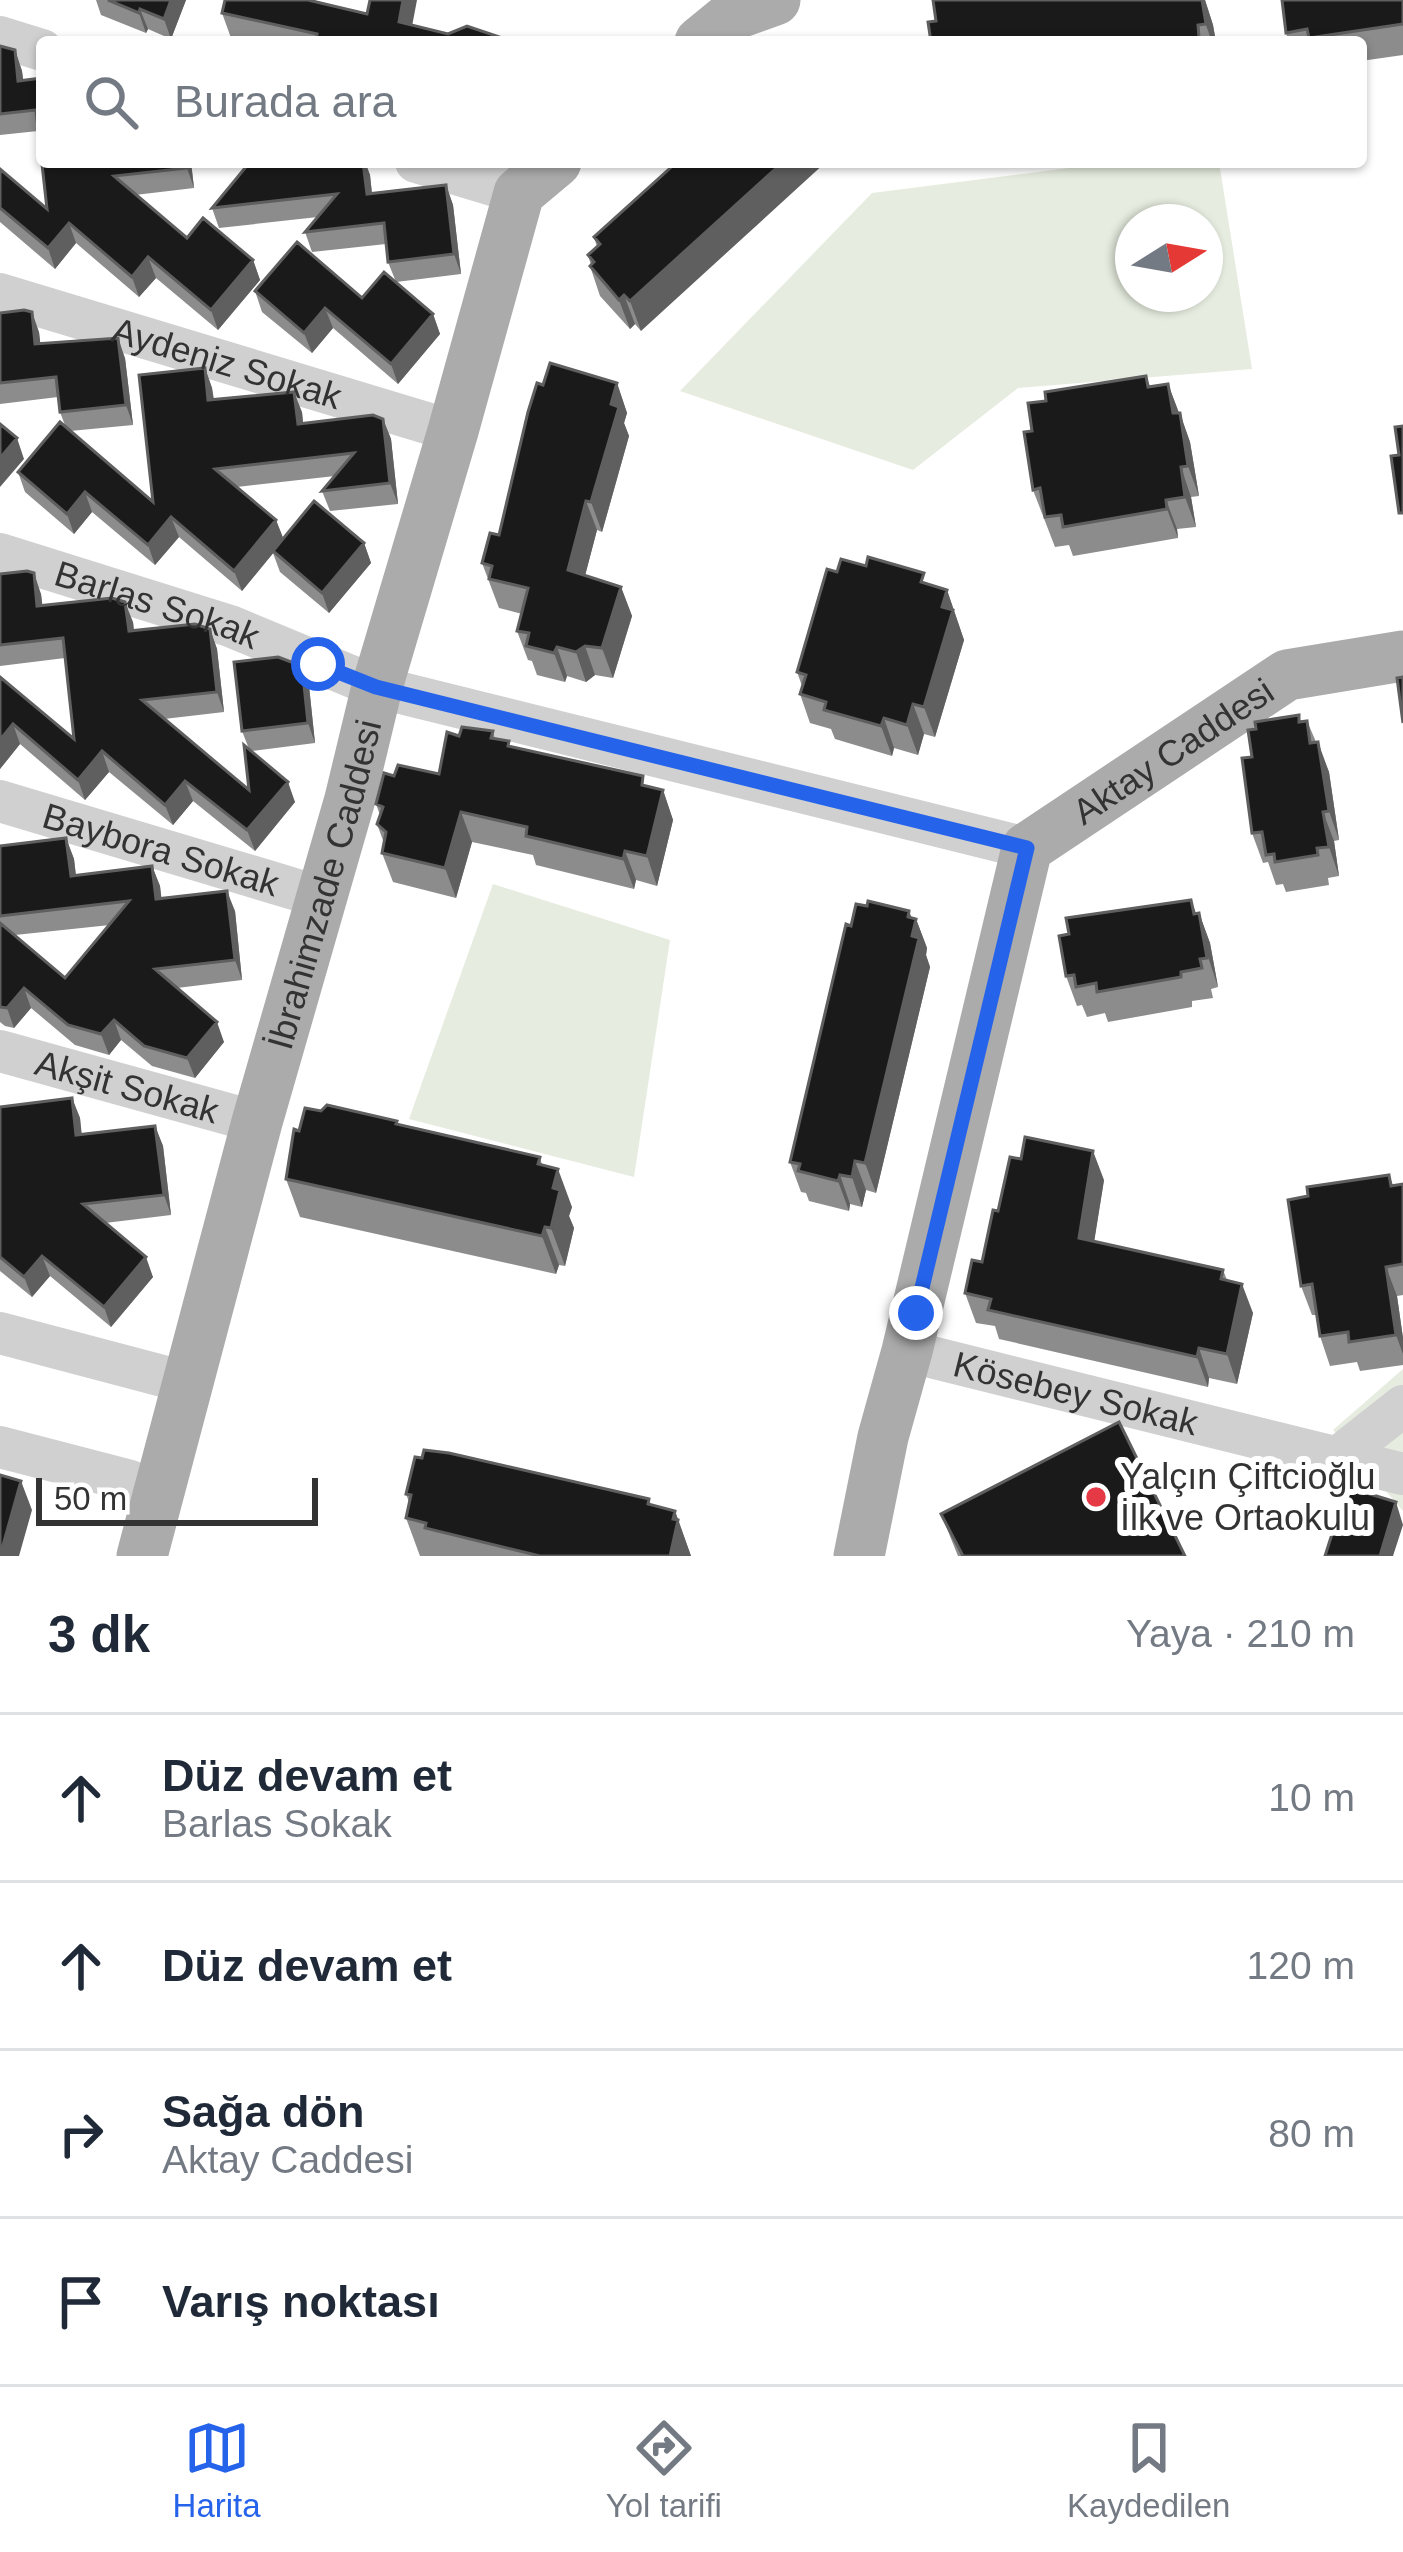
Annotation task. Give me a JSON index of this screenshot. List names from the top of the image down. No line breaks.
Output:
{"streets":{"main road":["Aktay Caddesi","İbrahimzade Caddesi"],"street":["Aydeniz Sokak","Barlas Sokak","Baybora Sokak","Akşit Sokak","Kösebey Sokak"]},"crossings":[["Aydeniz Sokak","İbrahimzade Caddesi"],["Barlas Sokak","Aktay Caddesi"],["Barlas Sokak","İbrahimzade Caddesi"],["Baybora Sokak","İbrahimzade Caddesi"],["İbrahimzade Caddesi","Akşit Sokak"]],"places":["Yalçın Çiftcioğlu İlk ve Ortaokulu"],"scale_bar":"50 m","north":"right","page":{"search":"Burada ara","scale":"50 m","heading":["3 dk","Yaya · 210 m"],"list":[["Düz devam et","Barlas Sokak","10 m"],["Düz devam et","120 m"],["Sağa dön","Aktay Caddesi","80 m"],"Varış noktası"],"nav":["Harita","Yol tarifi","Kaydedilen"]}}
